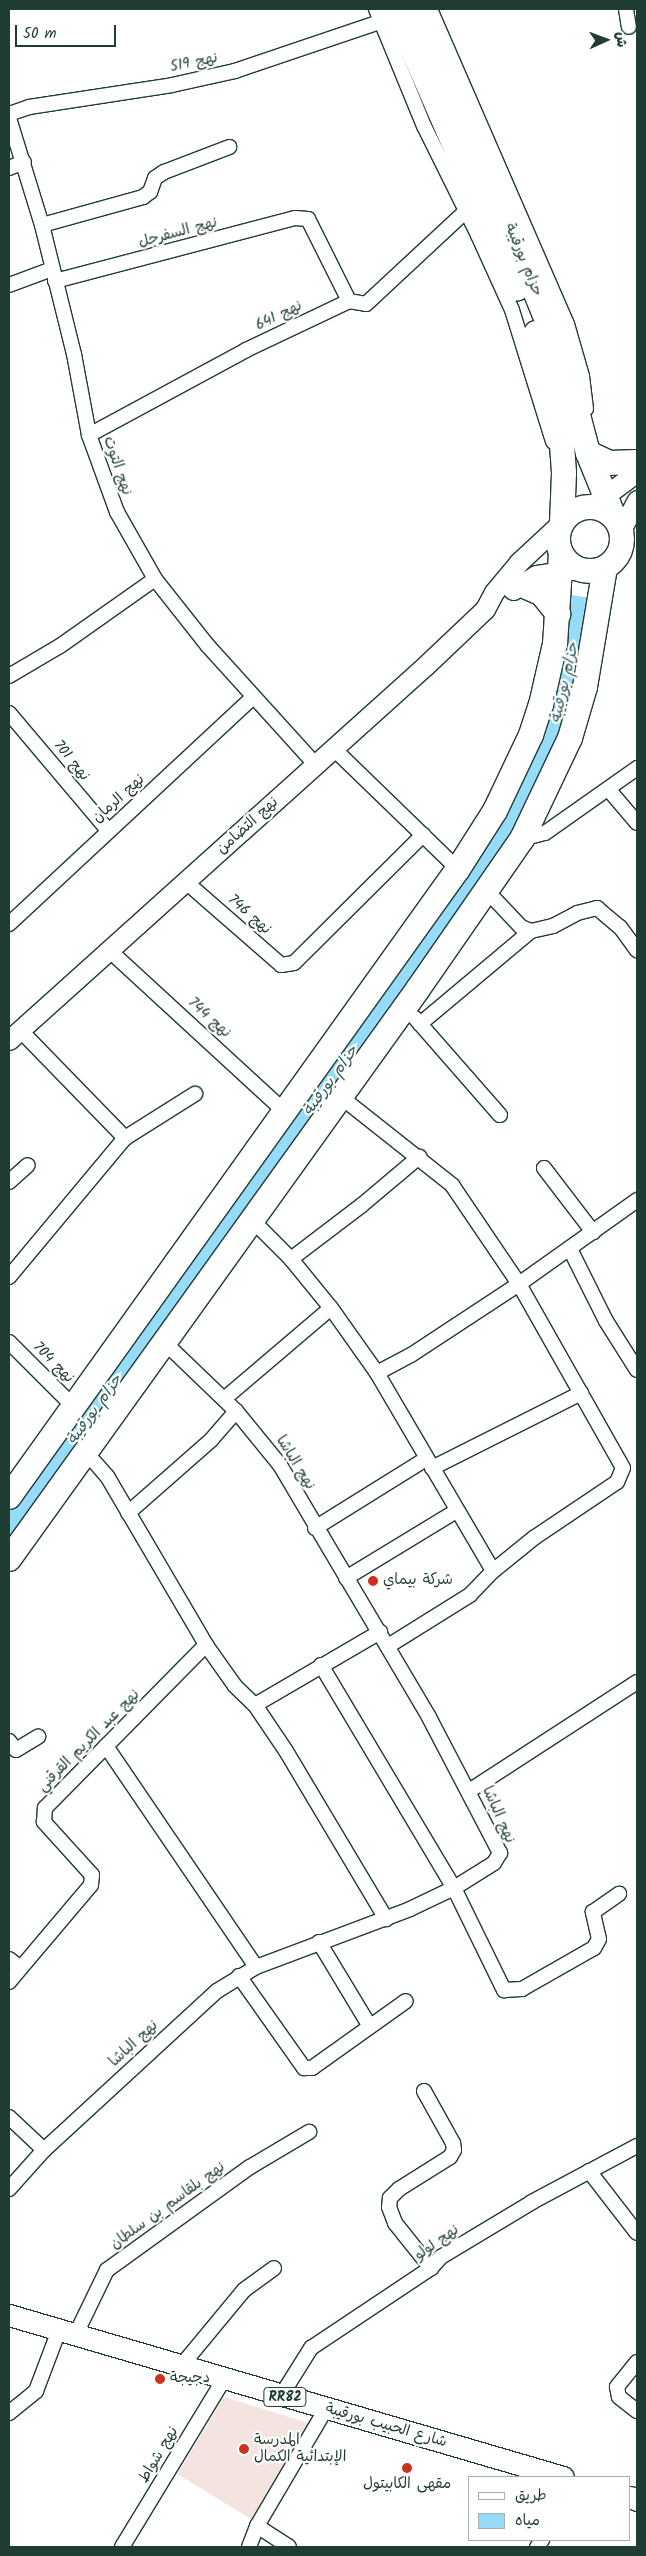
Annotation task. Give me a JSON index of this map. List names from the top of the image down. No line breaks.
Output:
{"streets":{"highway":["حزام بورقيبة"],"main road":["RR82","شارع الحبيب بورقيبة"],"street":["نهج 519","نهج السفرجل","نهج 641","نهج التوت","نهج 701","نهج الرمان","نهج التضامن","نهج 746","نهج 744","نهج 704","نهج الباشا","نهج عبد الكريم القرقني","نهج بلقاسم بن سلطان","نهج لولو","نهج شواط"]},"crossings":[["نهج 519","حزام بورقيبة"],["نهج 519","نهج التوت"],["نهج السفرجل","نهج 641"],["نهج السفرجل","نهج التوت"],["حزام بورقيبة","نهج التضامن"],["نهج 641","نهج التوت"],["نهج التوت","نهج الرمان"],["نهج التوت","نهج التضامن"],["نهج 701","نهج الرمان"],["نهج التضامن","نهج 746"],["نهج التضامن","نهج 744"],["نهج بلقاسم بن سلطان","شارع الحبيب بورقيبة"],["نهج لولو","شارع الحبيب بورقيبة"],["شارع الحبيب بورقيبة","نهج شواط"]],"water":["حزام بورقيبة"],"places":["شركة بيماي","دجيجة","المدرسة الإبتدائية الكمال","مقهى الكابيتول"],"legend":["طريق","مياه"],"scale_bar":"50 m","north":"right"}
